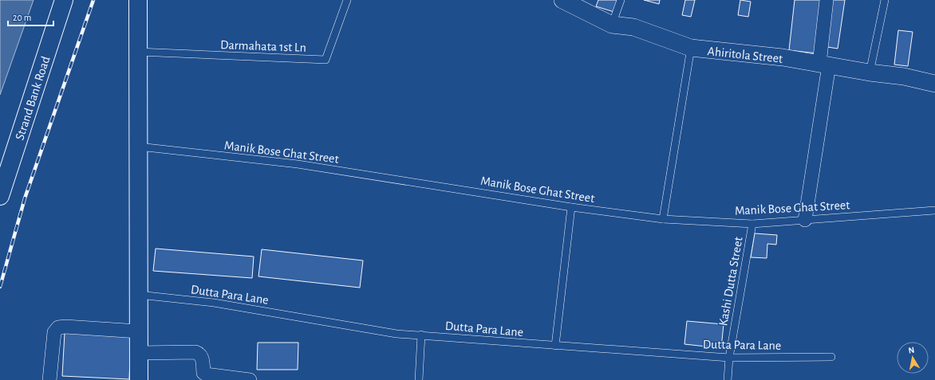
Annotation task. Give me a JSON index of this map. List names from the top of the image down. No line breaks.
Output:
{"streets":{"main road":["Strand Bank Road"],"street":["Ahiritola Street"],"lane":["Darmahata 1st Ln","Manik Bose Ghat Street","Kashi Dutta Street","Dutta Para Lane"]},"crossings":[["Manik Bose Ghat Street","Kashi Dutta Street"],["Kashi Dutta Street","Dutta Para Lane"]],"scale_bar":"20 m","north":"top"}
